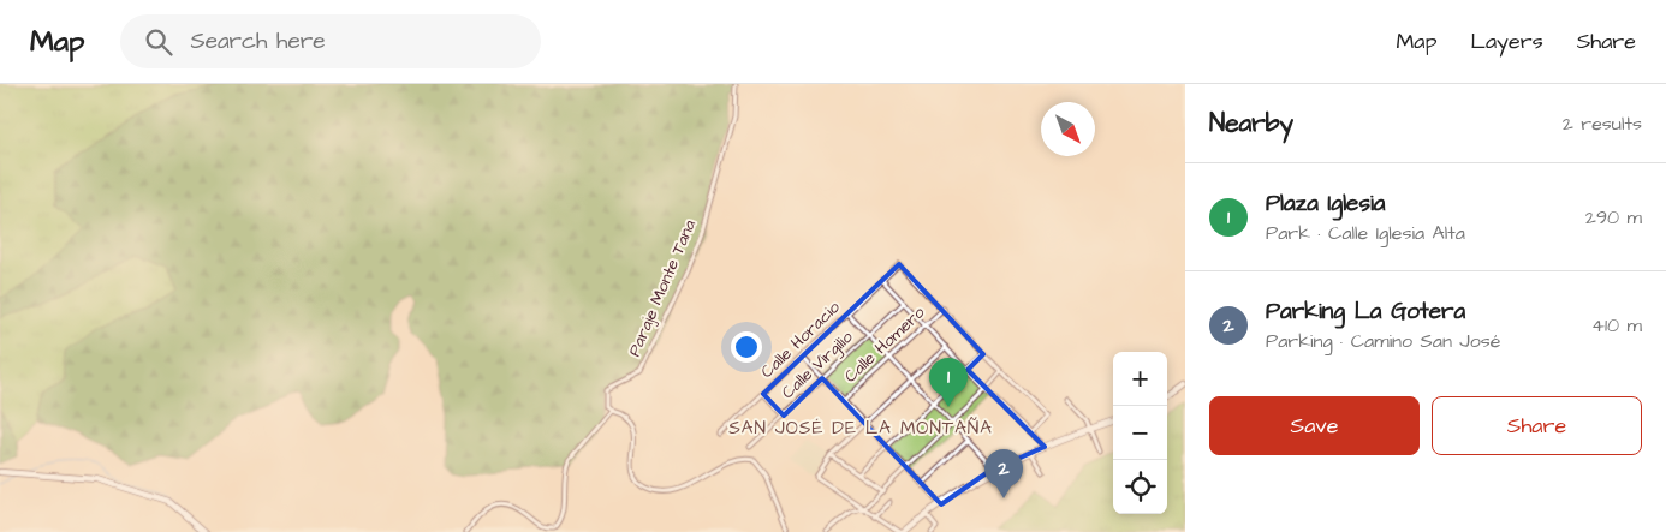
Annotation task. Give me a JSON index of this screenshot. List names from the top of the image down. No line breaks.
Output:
{"streets":{"street":["Paraje Monte Tana","Calle Horacio","Calle Homero","Calle Virgilio"]},"crossings":[["Calle Horacio","Calle Homero"]],"districts":["SAN JOSÉ DE LA MONTAÑA"],"north":"bottom right","page":{"header":"Map","search":"Search here","nav":["Map","Layers","Share"],"heading":["Nearby","2 results"],"list":[{"mark":"1","name":"Plaza Iglesia","note":"Park · Calle Iglesia Alta","value":"290 m"},{"mark":"2","name":"Parking La Gotera","note":"Parking · Camino San José","value":"410 m"}],"map_buttons":["+","−"],"pins":["1","2"],"buttons":["Save","Share"]}}
